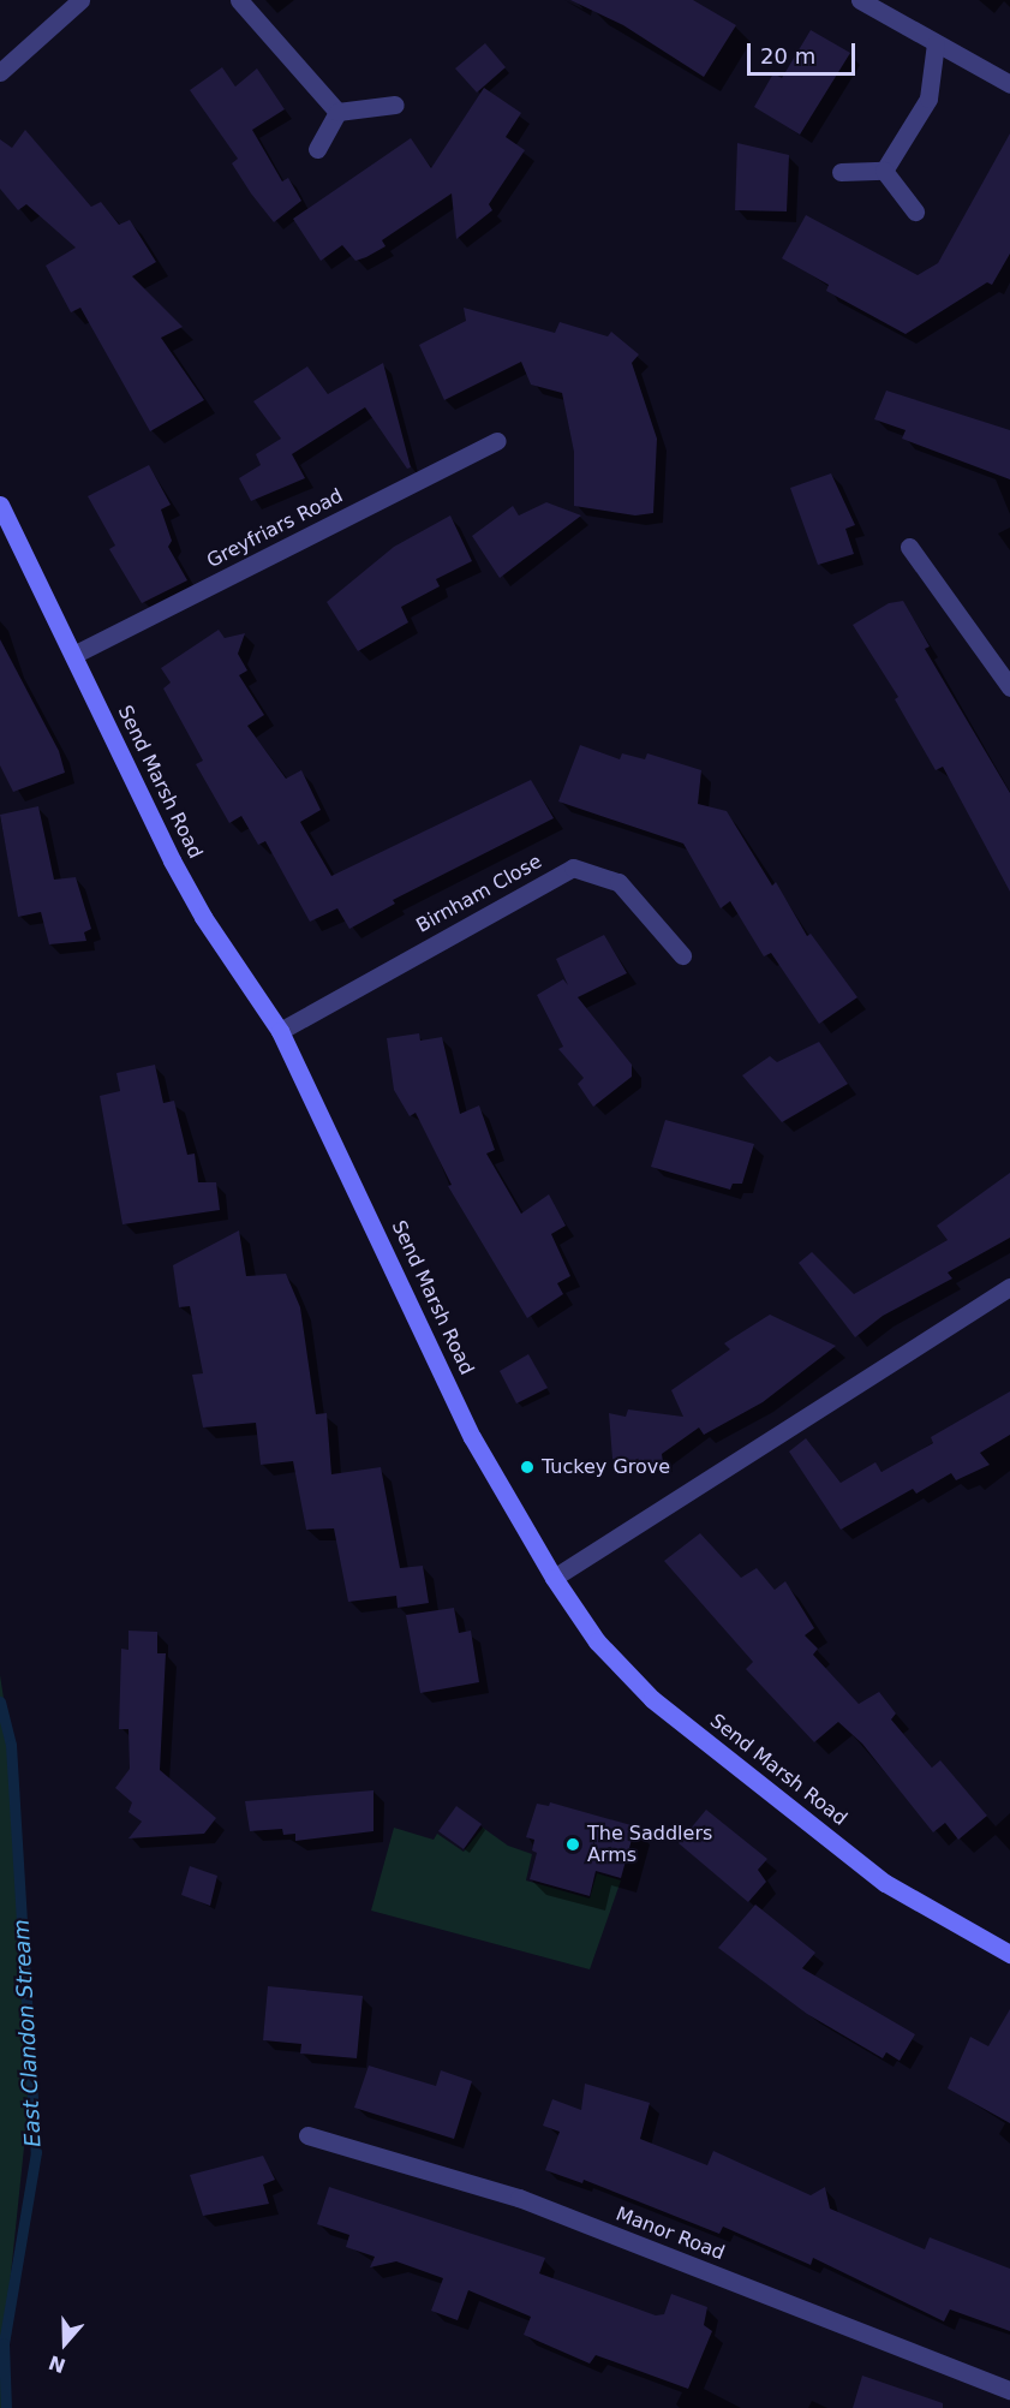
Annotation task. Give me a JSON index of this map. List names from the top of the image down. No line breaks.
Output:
{"streets":{"main road":["Send Marsh Road"],"street":["Greyfriars Road","Birnham Close","Manor Road"]},"crossings":[["Greyfriars Road","Send Marsh Road"],["Send Marsh Road","Birnham Close"]],"water":["East Clandon Stream"],"places":["Tuckey Grove","The Saddlers Arms"],"scale_bar":"20 m","north":"bottom"}
